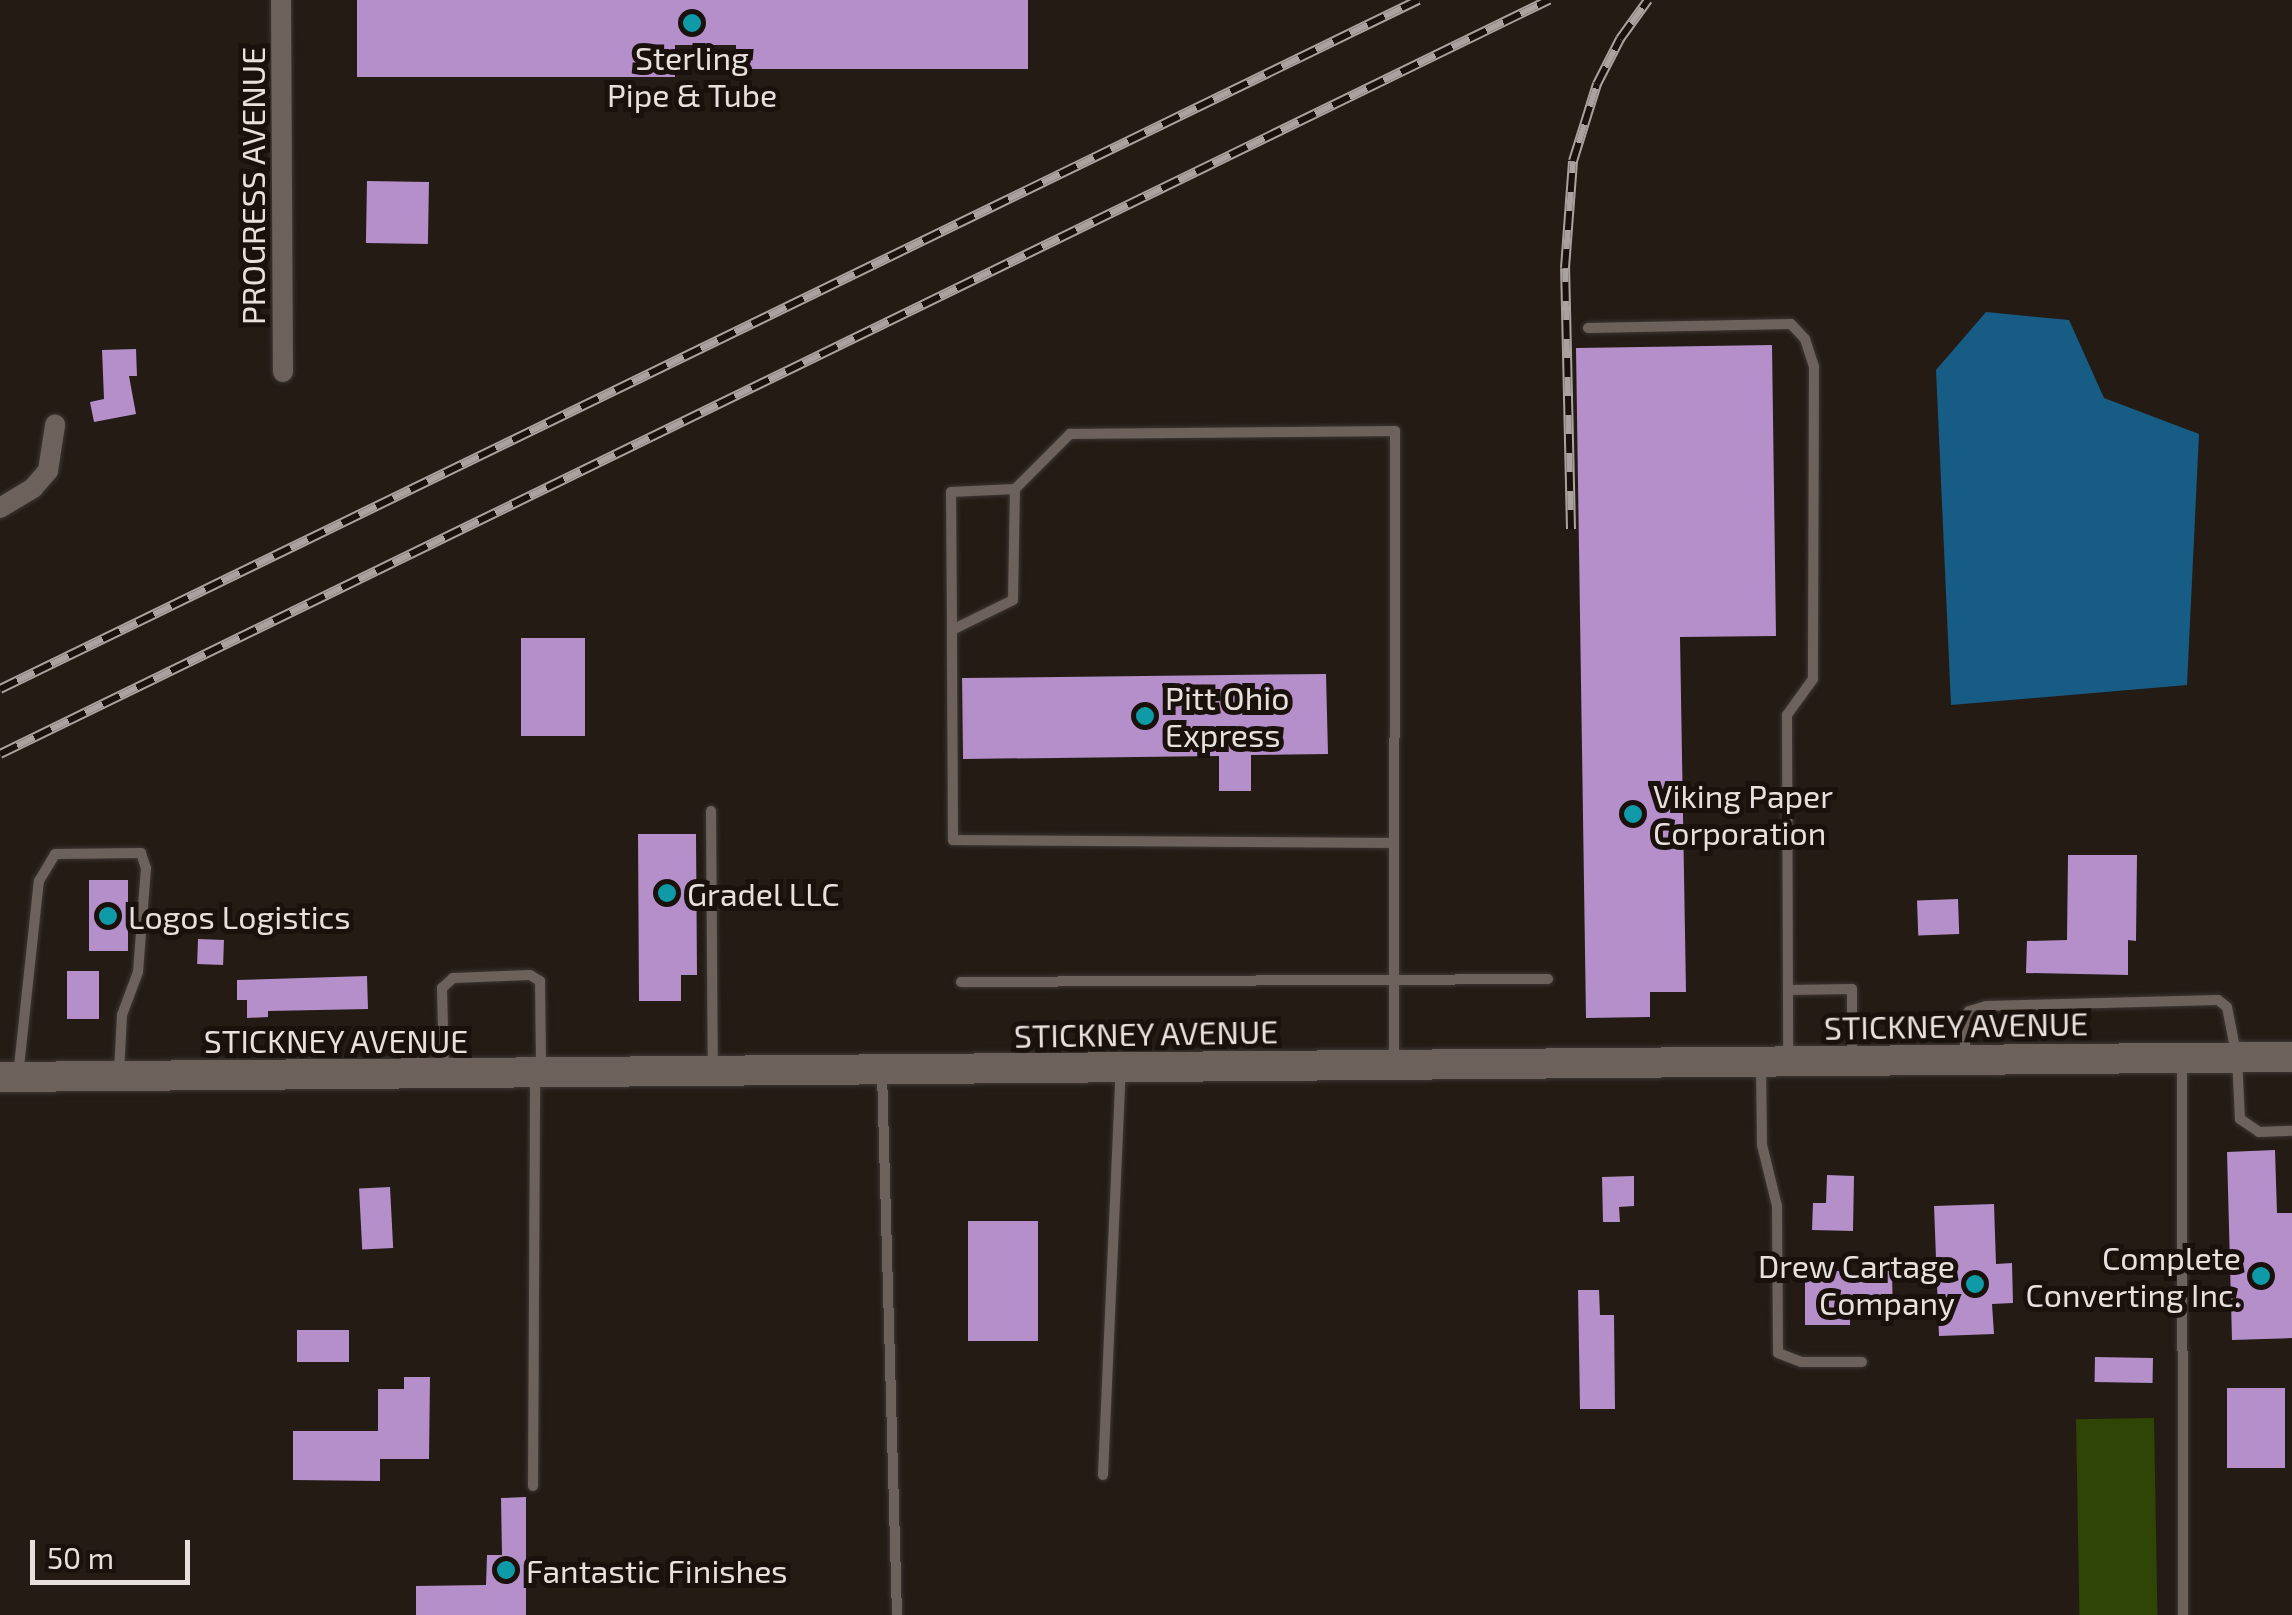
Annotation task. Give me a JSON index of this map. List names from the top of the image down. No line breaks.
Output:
{"streets":{"street":["PROGRESS AVENUE","STICKNEY AVENUE"]},"places":["Sterling Pipe & Tube","Pitt Ohio Express","Viking Paper Corporation","Gradel LLC","Logos Logistics","Complete Converting Inc.","Drew Cartage Company","Fantastic Finishes"],"scale_bar":"50 m"}
